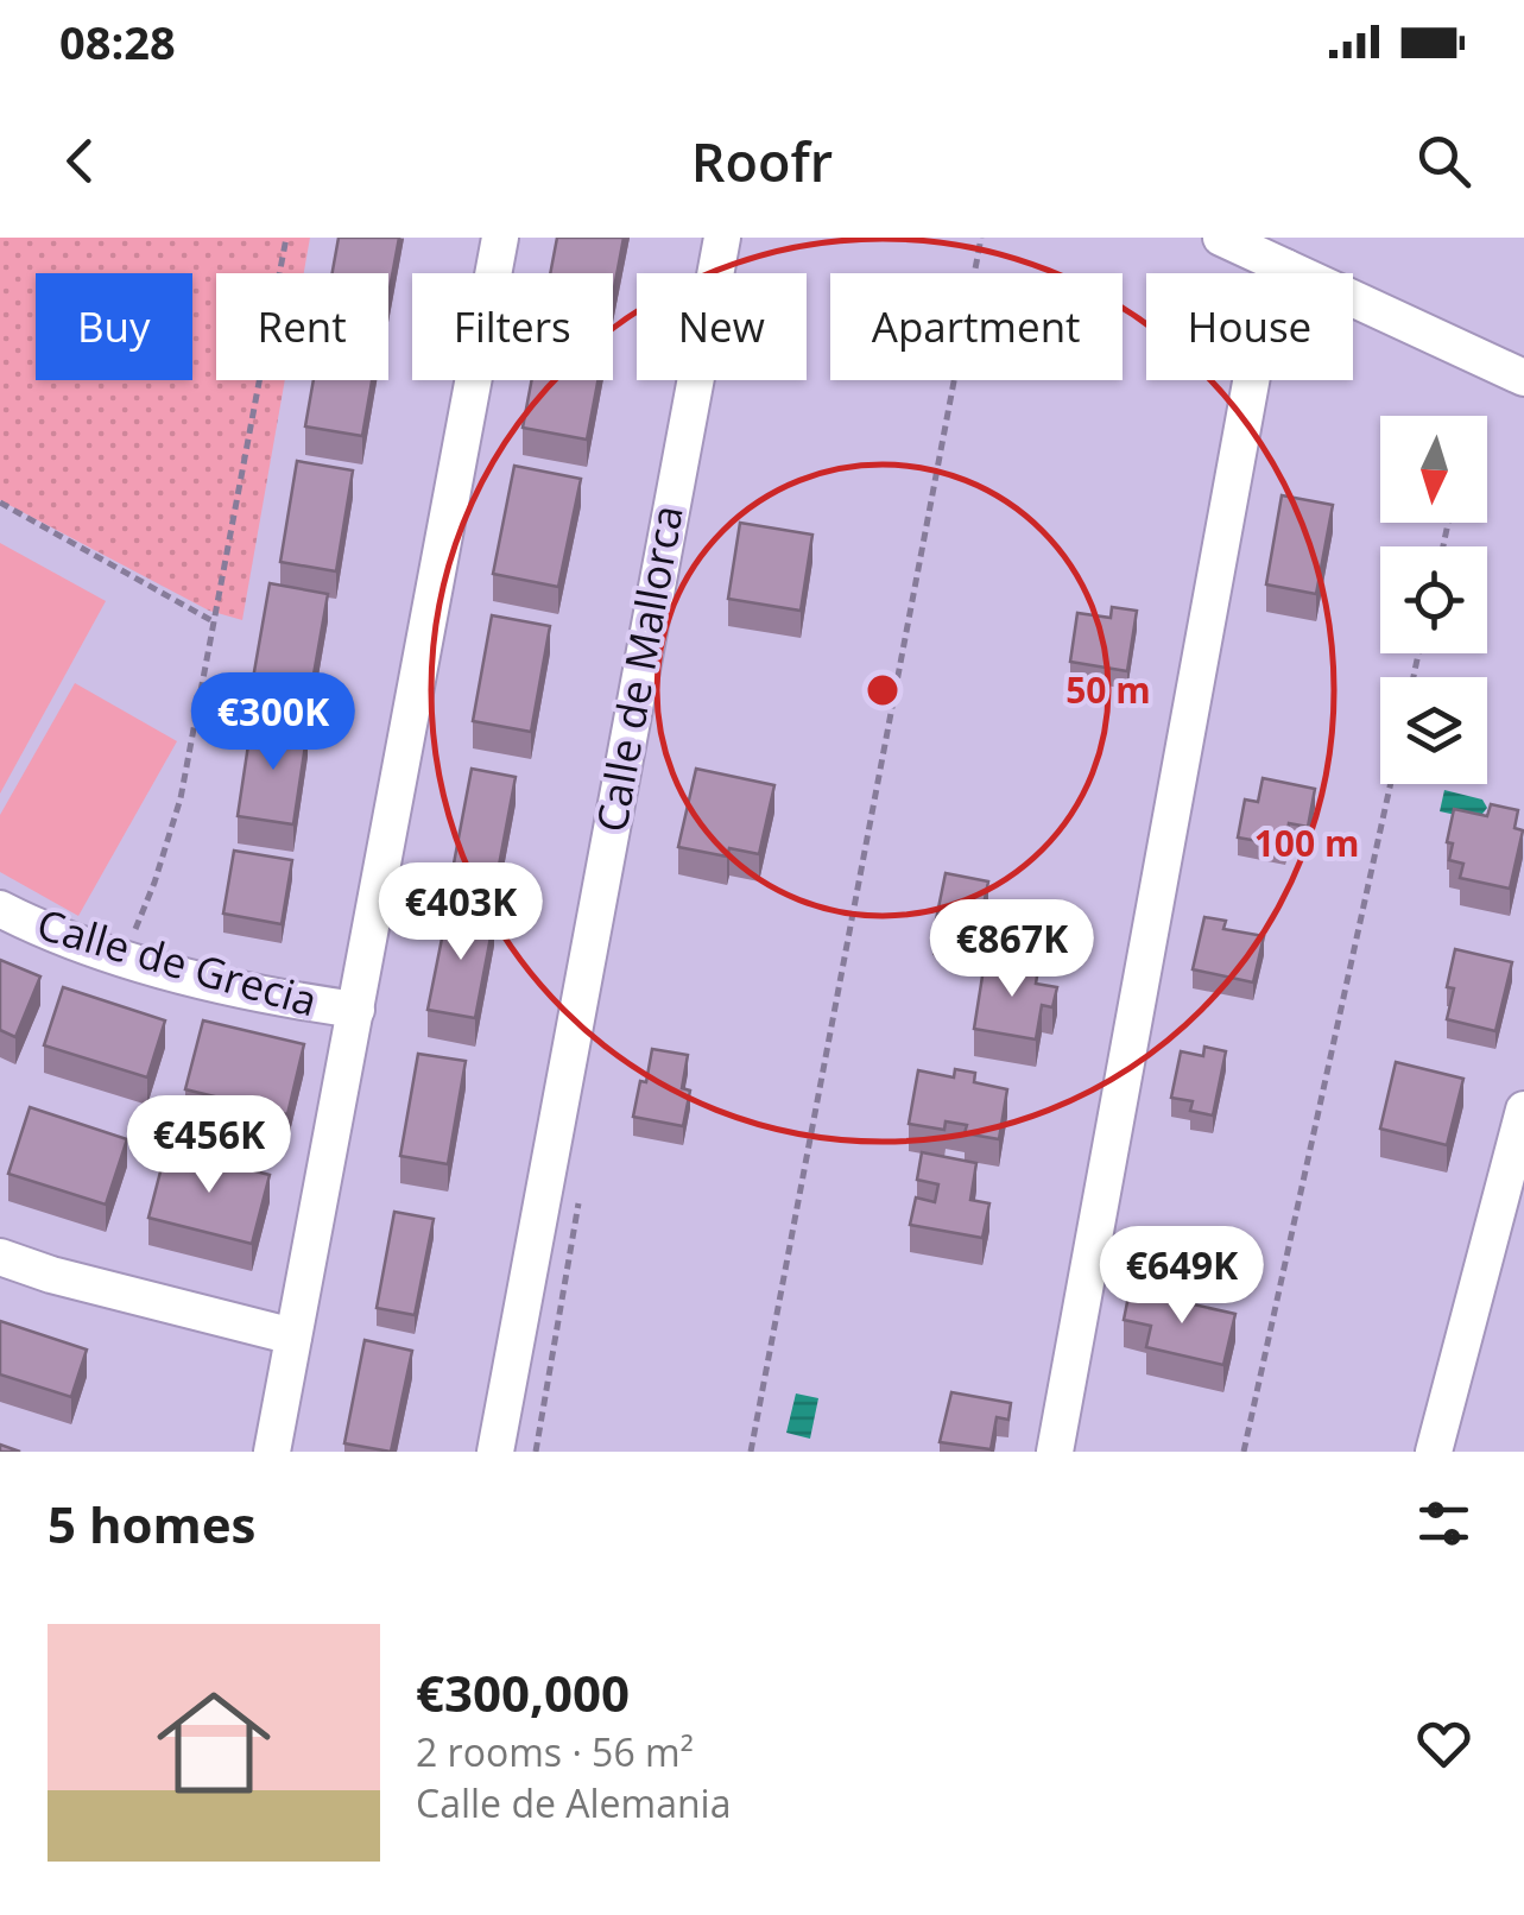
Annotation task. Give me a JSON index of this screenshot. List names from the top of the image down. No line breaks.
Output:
{"streets":{"street":["Calle de Mallorca","Calle de Grecia"]},"north":"bottom","page":{"status":"08:28","header":"Roofr","chip":["Buy","Rent","Filters","New","Apartment","House"],"price":["€300K","€403K","€867K","€456K","€649K"],"heading":"5 homes","list":[{"name":"€300,000","note":"2 rooms · 56 m² · Calle de Alemania"}]},"rings":["50 m","100 m"]}
